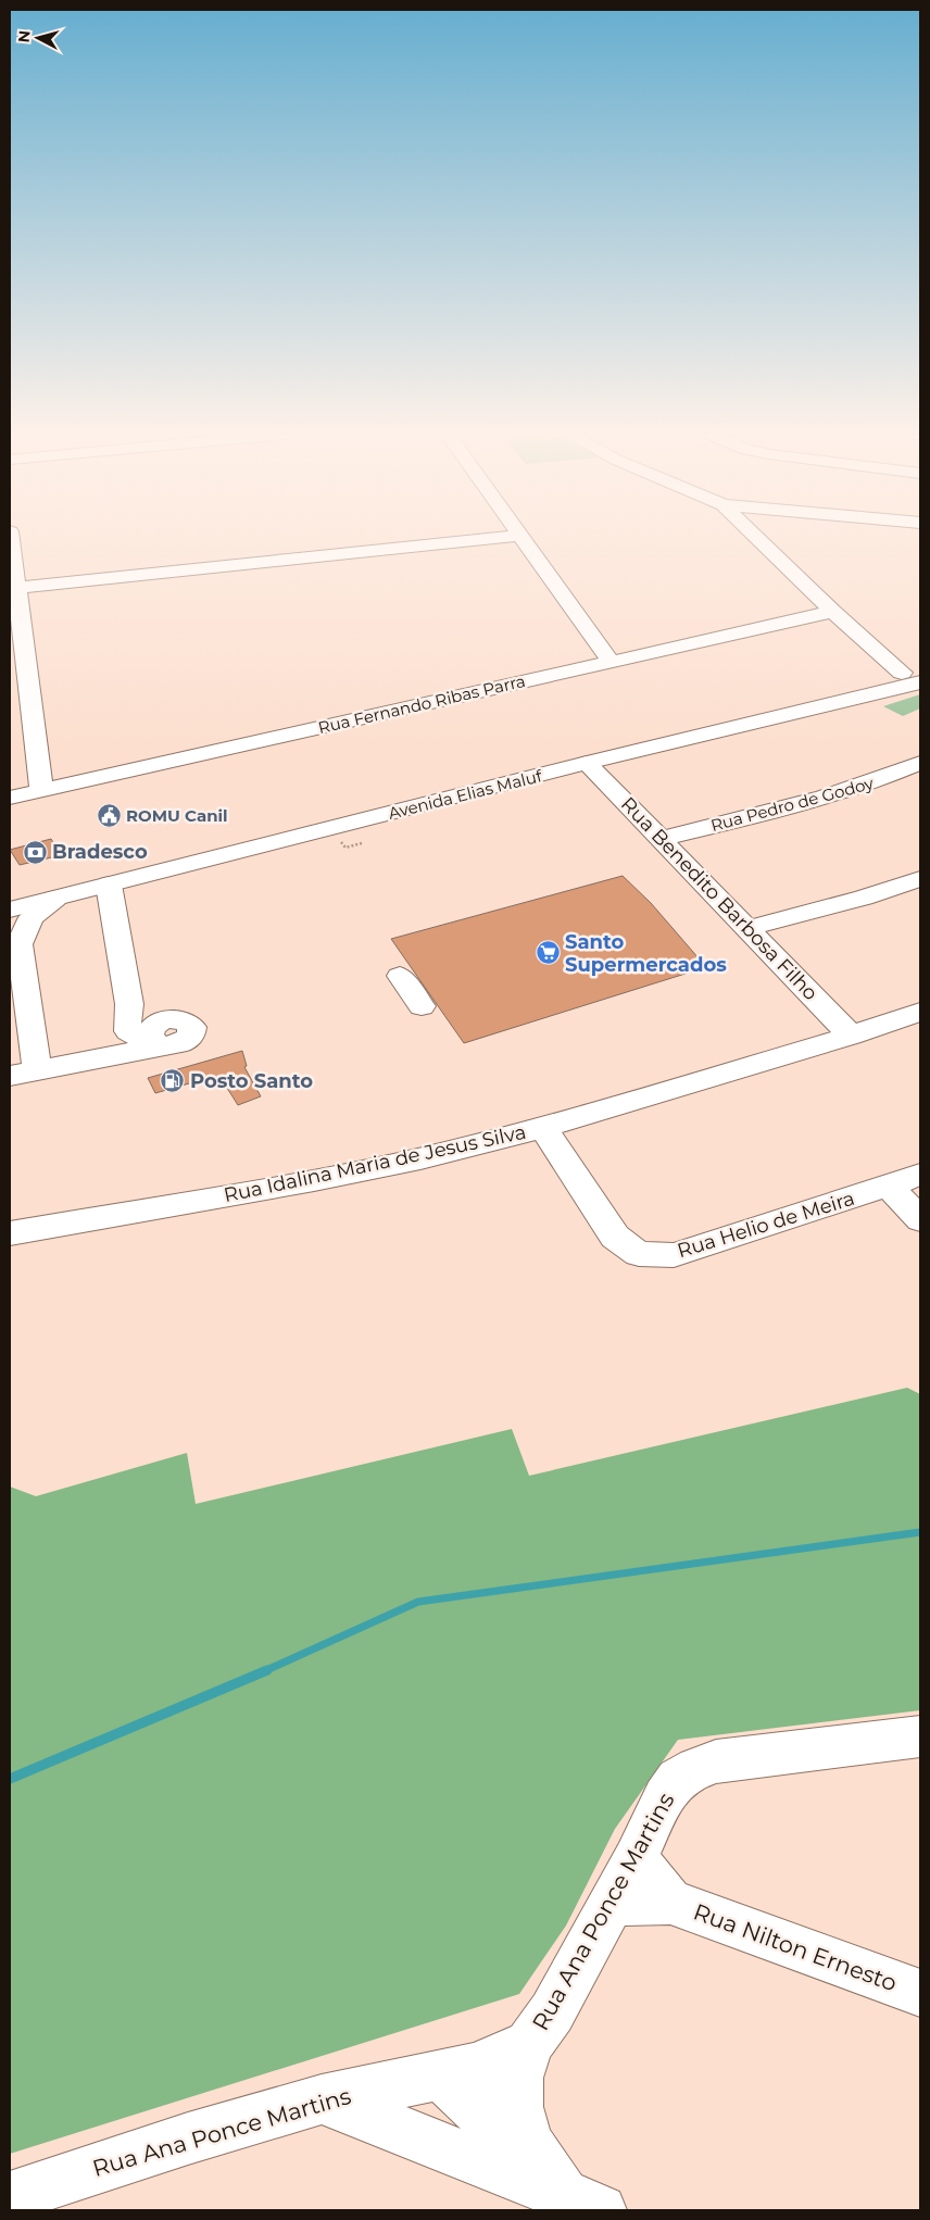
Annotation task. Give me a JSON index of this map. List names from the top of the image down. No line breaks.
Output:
{"streets":{"street":["Rua Fernando Ribas Parra","Avenida Elias Maluf","Rua Pedro de Godoy","Rua Benedito Barbosa Filho","Rua Idalina Maria de Jesus Silva","Rua Helio de Meira","Rua Ana Ponce Martins","Rua Nilton Ernesto"]},"crossings":[["Avenida Elias Maluf","Rua Benedito Barbosa Filho"],["Rua Pedro de Godoy","Rua Benedito Barbosa Filho"],["Rua Benedito Barbosa Filho","Rua Idalina Maria de Jesus Silva"],["Rua Idalina Maria de Jesus Silva","Rua Helio de Meira"],["Rua Ana Ponce Martins","Rua Nilton Ernesto"]],"places":{"public building":["ROMU Canil"],"bank":["Bradesco"],"supermarket":["Santo Supermercados"],"fuel station":["Posto Santo"]},"north":"left"}
